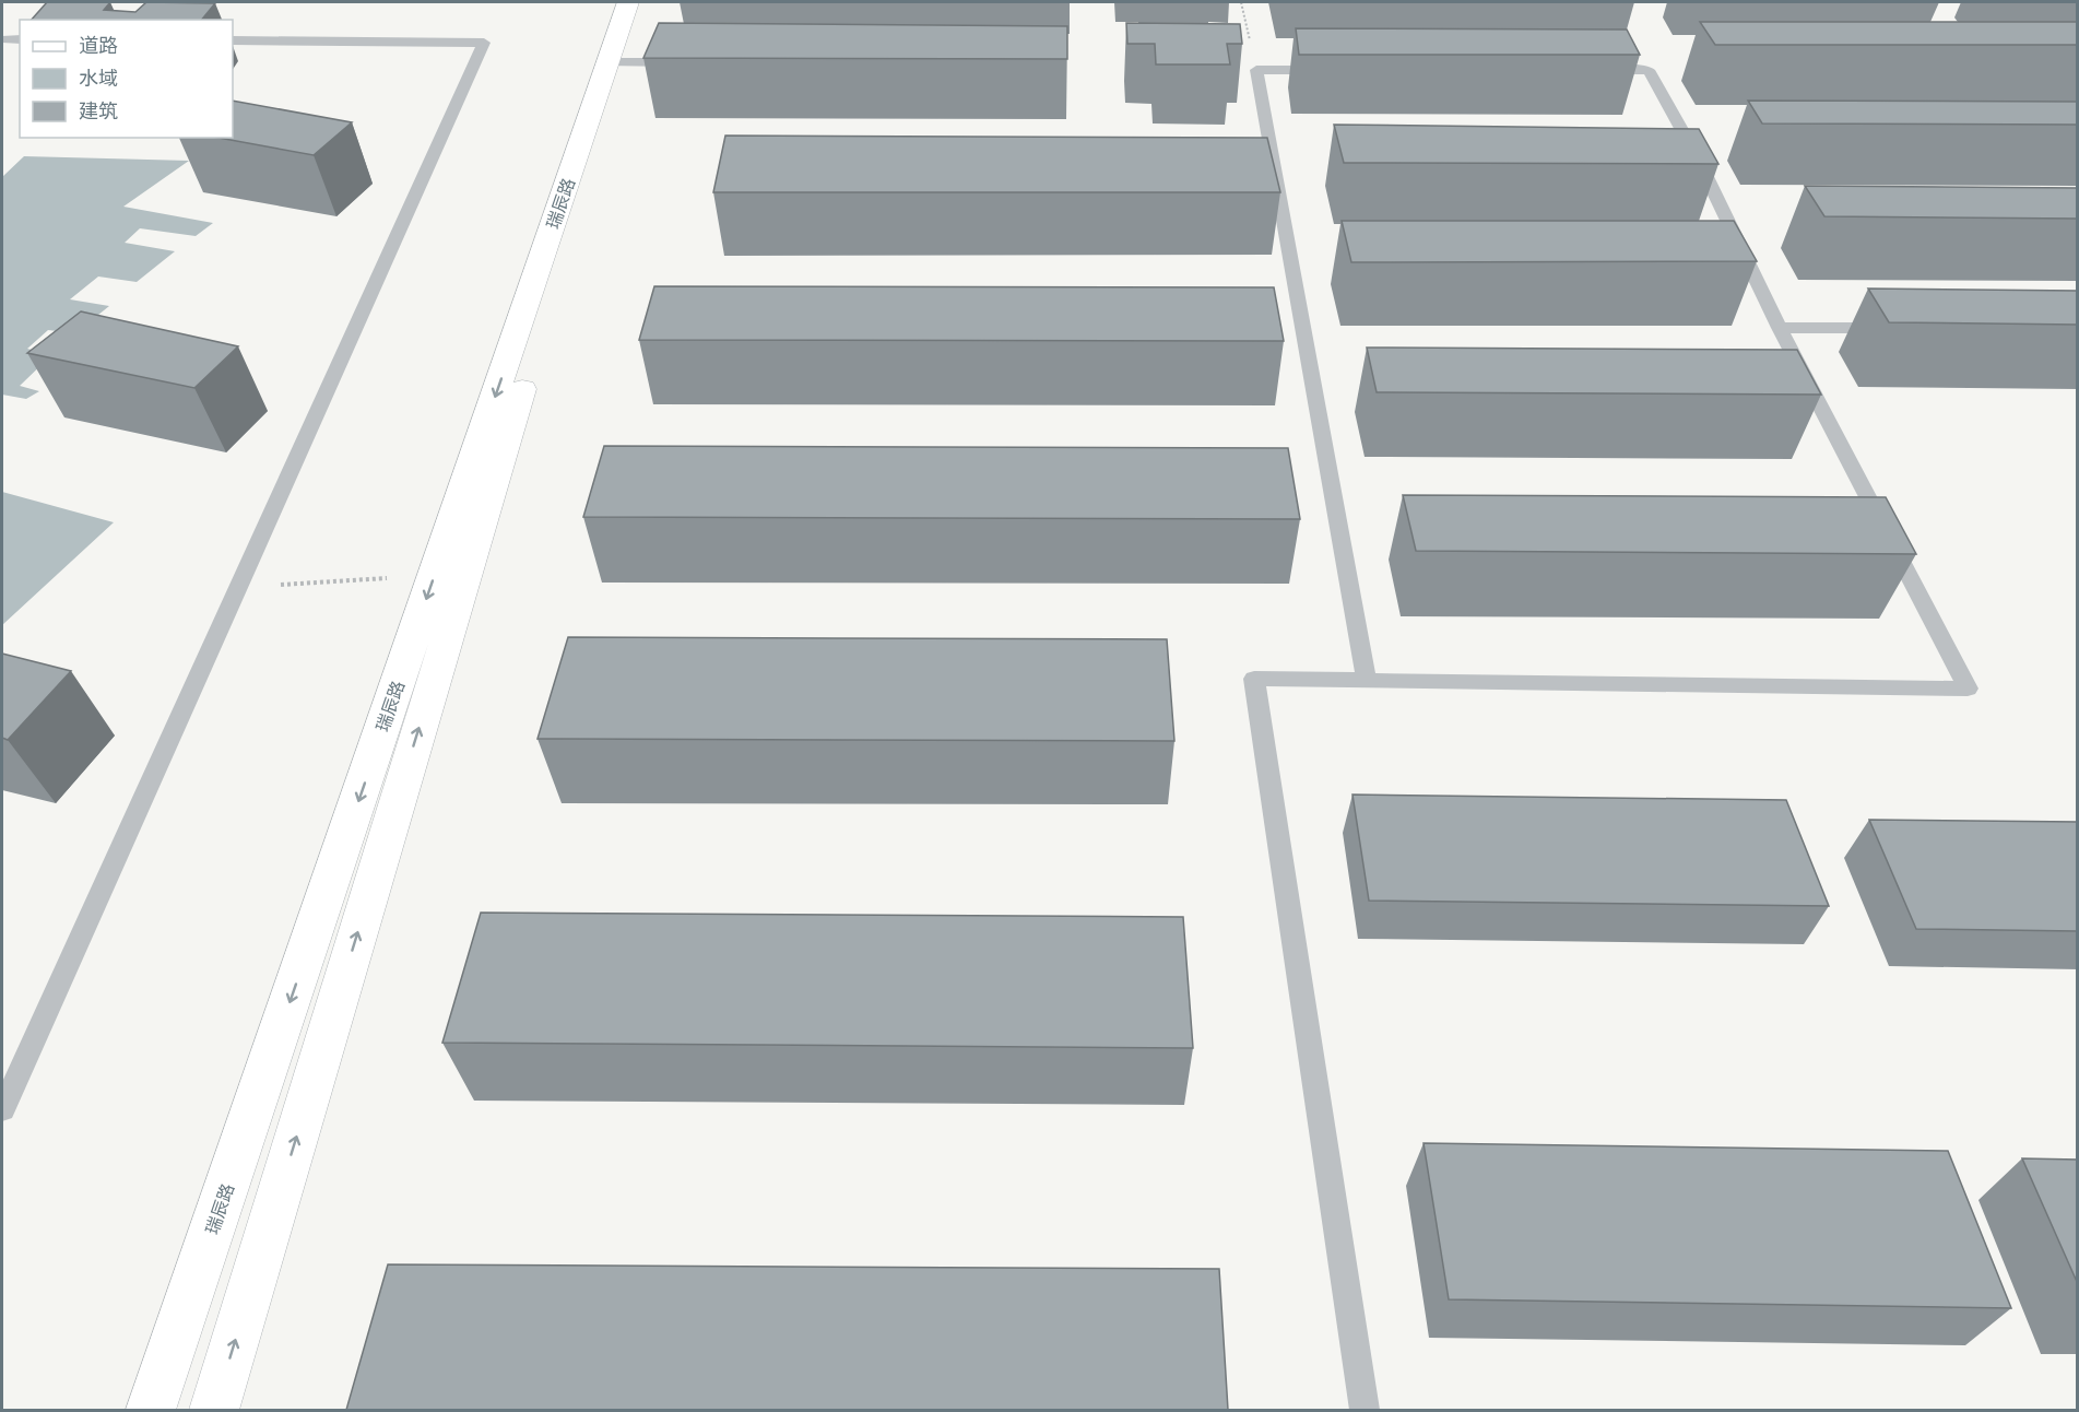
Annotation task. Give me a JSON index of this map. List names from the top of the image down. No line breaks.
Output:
{"streets":{"street":["瑞辰路"]},"legend":["道路","水域","建筑"]}
